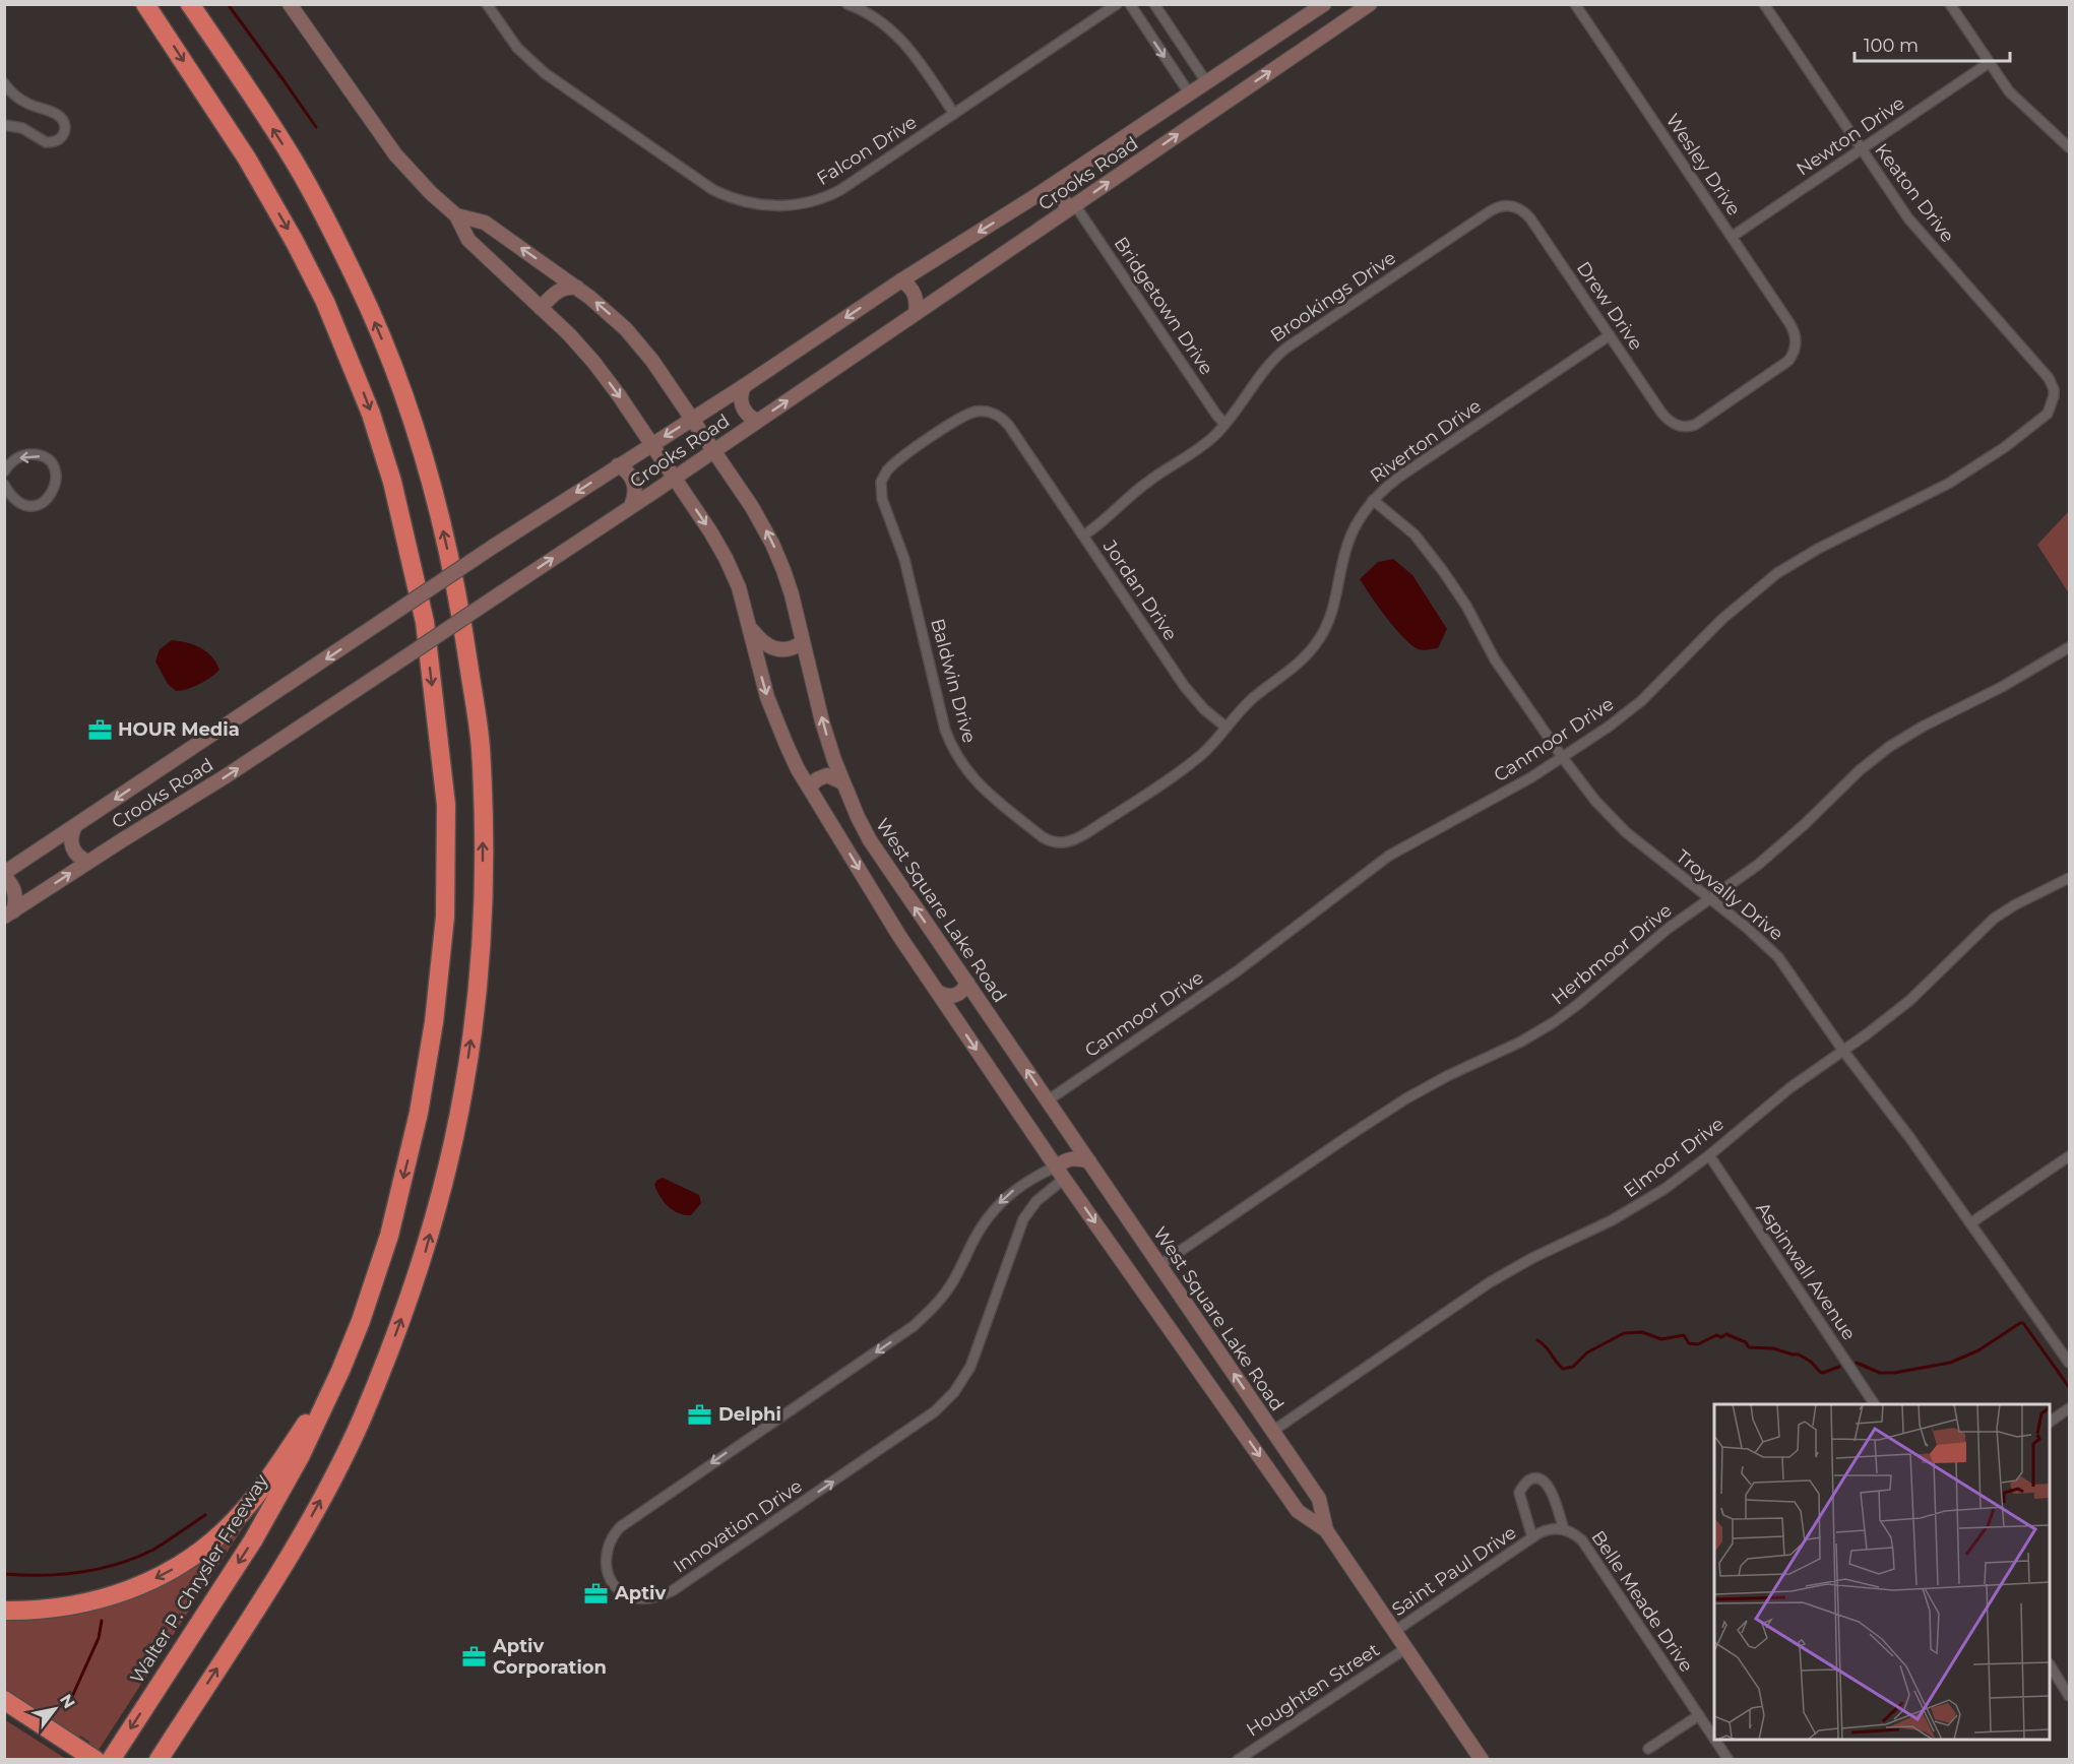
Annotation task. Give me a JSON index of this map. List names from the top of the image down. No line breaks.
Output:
{"streets":{"highway":["Walter P. Chrysler Freeway"],"main road":["Crooks Road","West Square Lake Road"],"street":["Newton Drive","Falcon Drive","Wesley Drive","Keaton Drive","Brookings Drive","Bridgetown Drive","Drew Drive","Riverton Drive","Jordan Drive","Baldwin Drive","Canmoor Drive","Troyvally Drive","Herbmoor Drive","Elmoor Drive","Aspinwall Avenue","Innovation Drive","Saint Paul Drive","Belle Meade Drive","Houghten Street"]},"crossings":[["Newton Drive","Wesley Drive"],["Newton Drive","Keaton Drive"],["Wesley Drive","Drew Drive"],["Crooks Road","Bridgetown Drive"],["Crooks Road","West Square Lake Road"],["Keaton Drive","Canmoor Drive"],["Brookings Drive","Bridgetown Drive"],["Brookings Drive","Drew Drive"],["Brookings Drive","Jordan Drive"],["Drew Drive","Riverton Drive"],["Riverton Drive","Jordan Drive"],["Riverton Drive","Baldwin Drive"],["Riverton Drive","Troyvally Drive"],["Jordan Drive","Baldwin Drive"],["Canmoor Drive","Troyvally Drive"],["Canmoor Drive","West Square Lake Road"],["Troyvally Drive","Herbmoor Drive"],["Troyvally Drive","Elmoor Drive"],["West Square Lake Road","Herbmoor Drive"],["West Square Lake Road","Elmoor Drive"],["West Square Lake Road","Innovation Drive"],["West Square Lake Road","Saint Paul Drive"],["West Square Lake Road","Houghten Street"],["Elmoor Drive","Aspinwall Avenue"],["Saint Paul Drive","Belle Meade Drive"]],"places":{"office":["HOUR Media","Delphi","Aptiv","Aptiv Corporation"]},"scale_bar":"100 m","north":"top right"}
